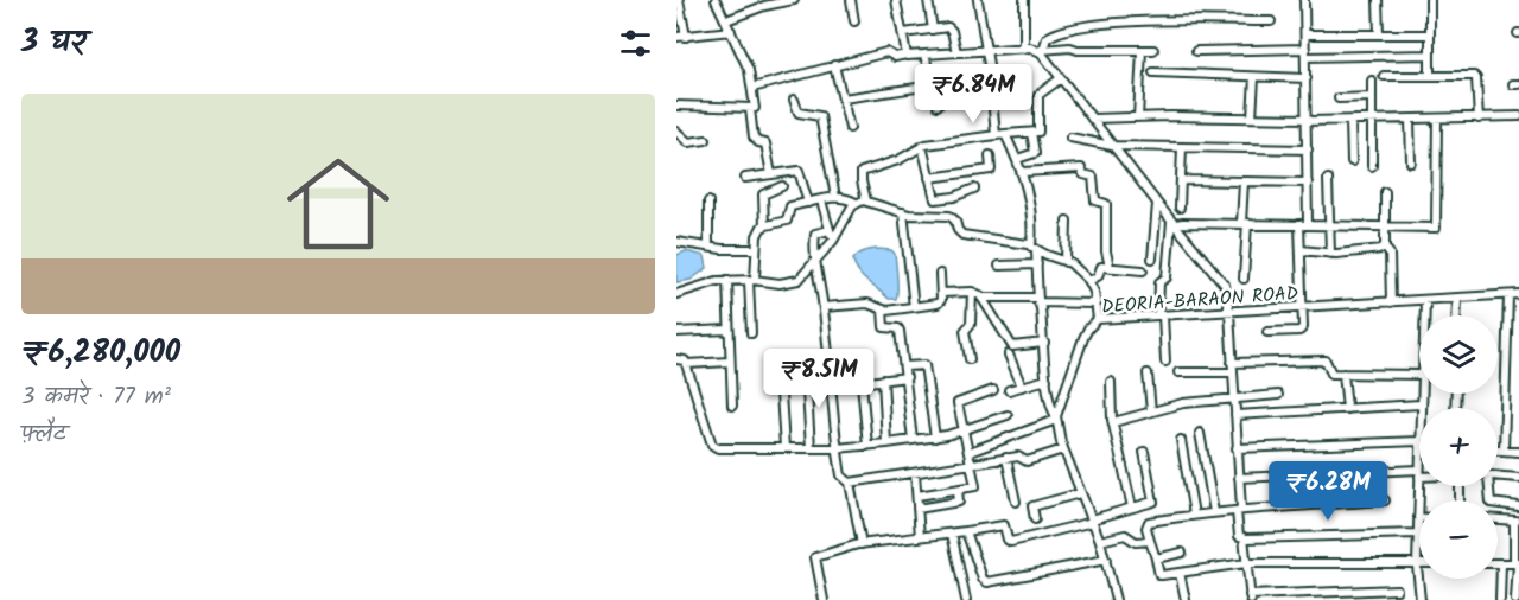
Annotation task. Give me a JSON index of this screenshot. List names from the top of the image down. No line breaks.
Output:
{"streets":{"street":["DEORIA-BARAON ROAD"]},"page":{"heading":"3 घर","price":["₹6.84M","₹8.51M","₹6.28M"],"list":[{"name":"₹6,280,000","note":"3 कमरे · 77 m² · फ़्लैट"}],"map_buttons":["+","−"]}}
